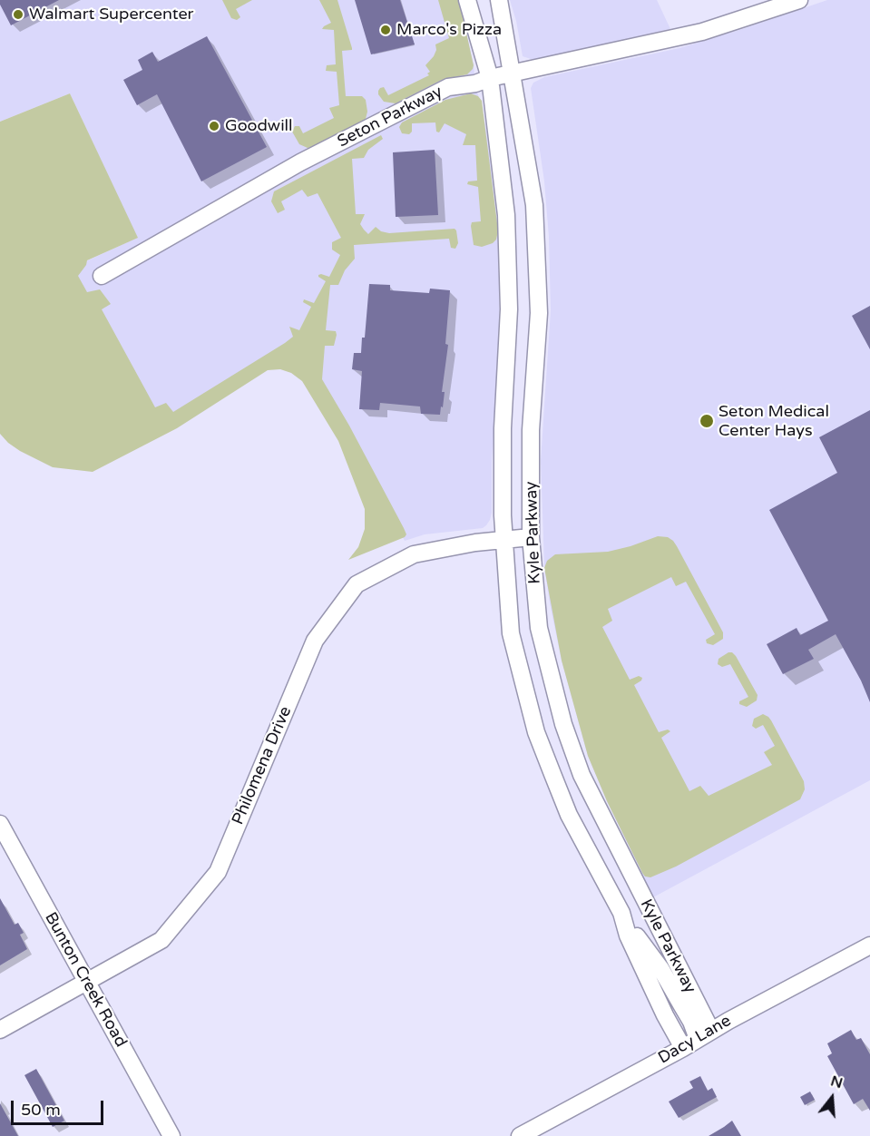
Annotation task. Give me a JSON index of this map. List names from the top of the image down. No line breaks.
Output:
{"streets":{"street":["Seton Parkway","Kyle Parkway","Philomena Drive","Bunton Creek Road","Dacy Lane"]},"crossings":[["Seton Parkway","Kyle Parkway"],["Kyle Parkway","Philomena Drive"],["Kyle Parkway","Dacy Lane"],["Philomena Drive","Bunton Creek Road"]],"places":["Walmart Supercenter","Marco's Pizza","Goodwill","Seton Medical Center Hays"],"scale_bar":"50 m","north":"top"}
